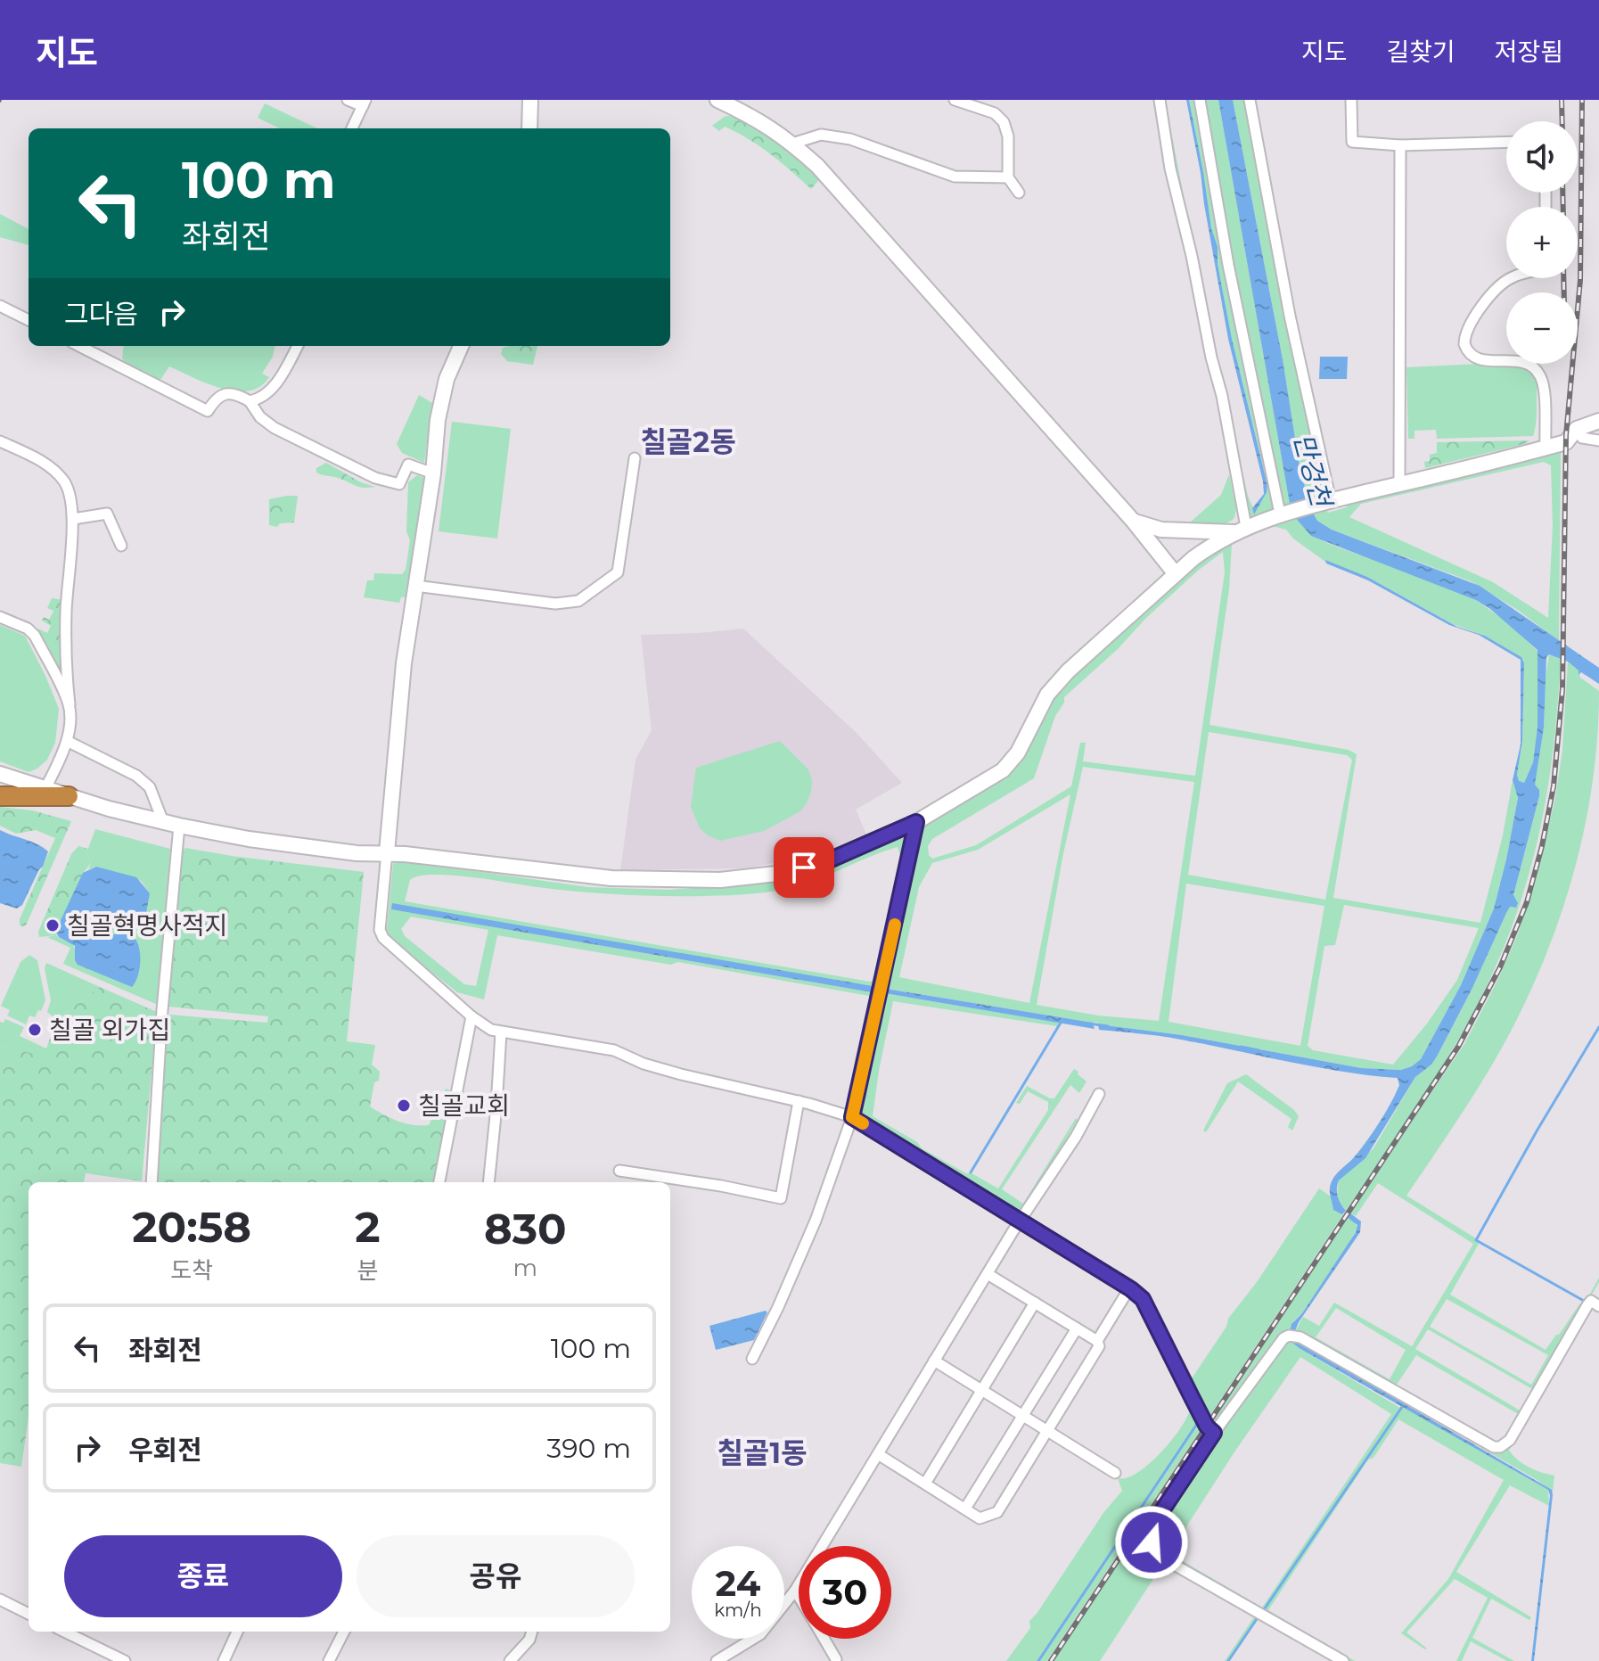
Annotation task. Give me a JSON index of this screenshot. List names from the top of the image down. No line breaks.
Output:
{"districts":["칠골2동","칠골1동"],"water":["만겅천"],"places":["칠골혁명사적지","칠골 외가집","칠골교회"],"page":{"header":"지도","nav":["지도","길찾기","저장됨"],"map_buttons":["+","−"],"turn":["100 m","좌회전"],"then":"그다음","eta":["20:58","도착","2","분","830","m"],"list":[{"name":"좌회전","value":"100 m"},{"name":"우회전","value":"390 m"}],"buttons":["종료","공유"],"speed":"24 km/h","limit":"30"}}
